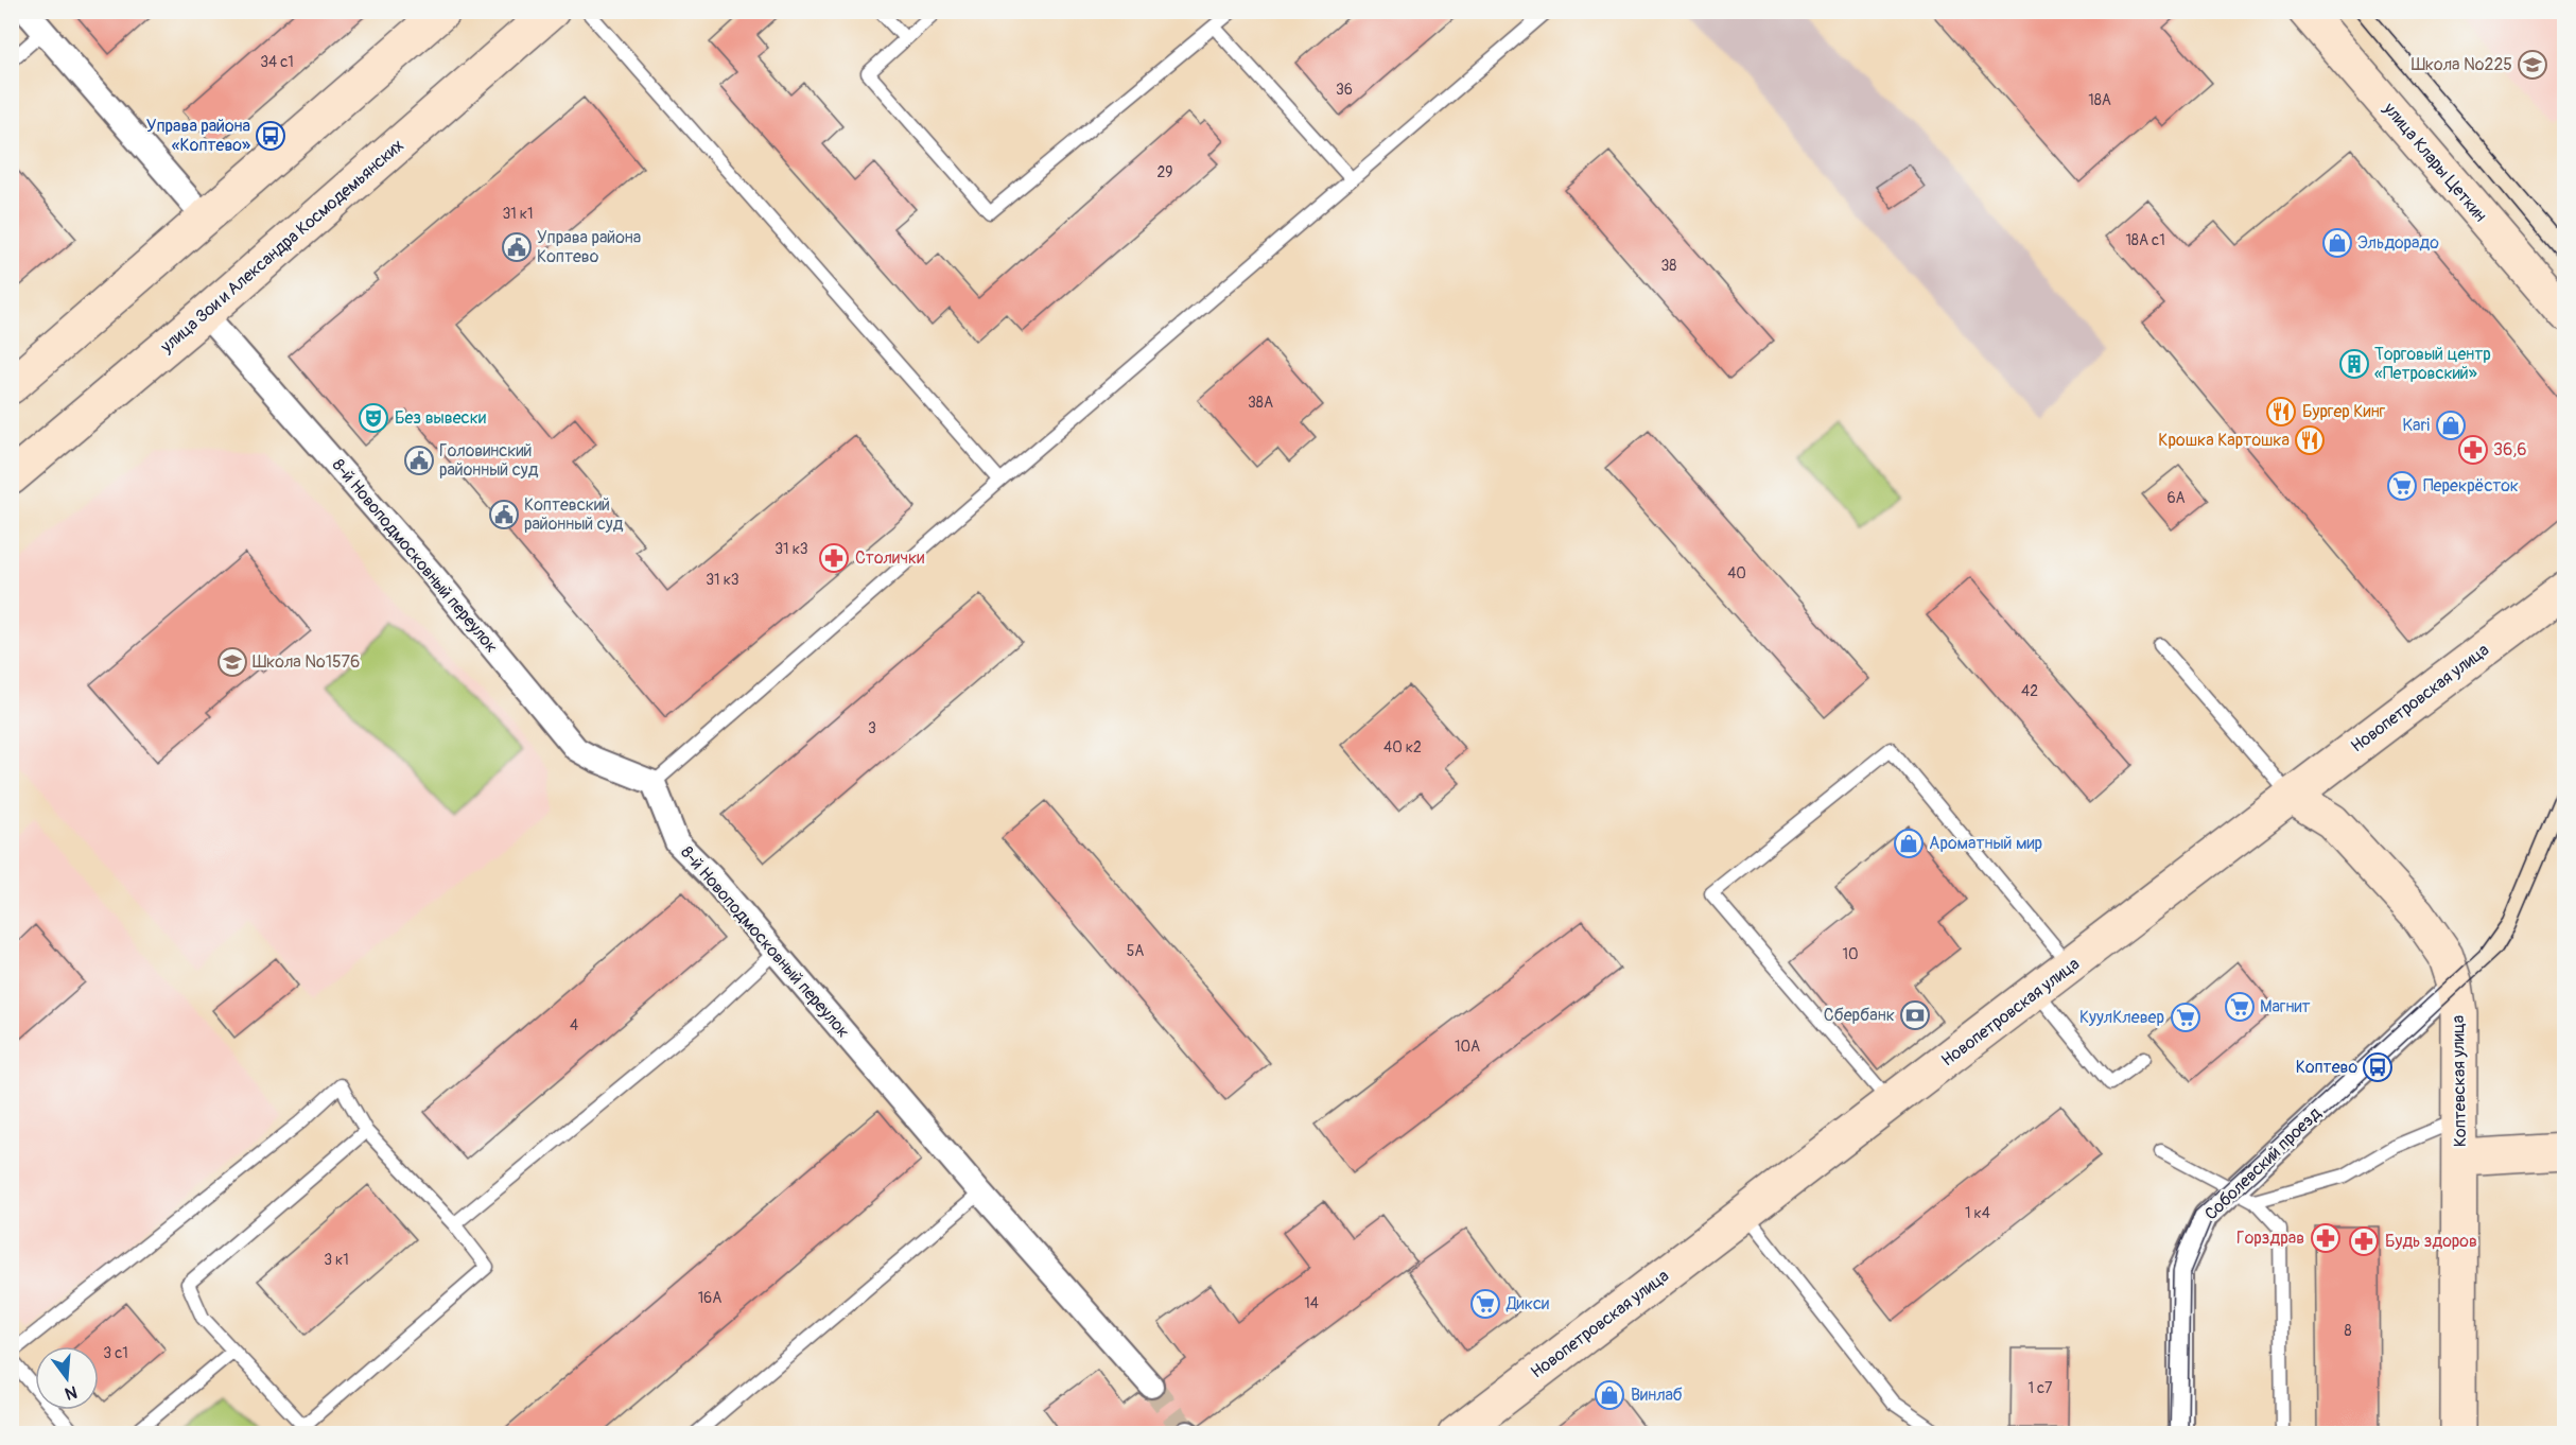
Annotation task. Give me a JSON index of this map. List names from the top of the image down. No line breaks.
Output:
{"streets":{"street":["улица Клары Цеткин","улица Зои и Александра Космодемьянских","8-й Новоподмосковный переулок","Новопетровская улица","Коптевская улица","Соболевский проезд"]},"crossings":[["улица Зои и Александра Космодемьянских","8-й Новоподмосковный переулок"],["Новопетровская улица","Коптевская улица"],["Коптевская улица","Соболевский проезд"]],"places":{"school or university":["Школа №225","Школа №1576"],"bus stop":["Управа района «Коптево»","Коптево"],"shop":["Эльдорадо","Kari","Ароматный мир","Винлаб"],"public building":["Управа района Коптево","Головинский районный суд","Коптевский районный суд"],"building":["Торговый центр «Петровский»"],"restaurant":["Бургер Кинг","Крошка Картошка"],"theatre":["Без вывески"],"pharmacy":["36,6","Столички","Горздрав","Будь здоров"],"supermarket":["Перекрёсток","Магнит","КуулКлевер","Дикси"],"bank":["Сбербанк"]},"house_numbers":["34 с1","36","18А","29","31 к1","18А с1","38","38А","6А","31 к3","40","31 к3","42","3","40 к2","5А","10","4","10А","1 к4","3 к1","16А","14","8","3 с1","1 с7"],"north":"bottom"}
